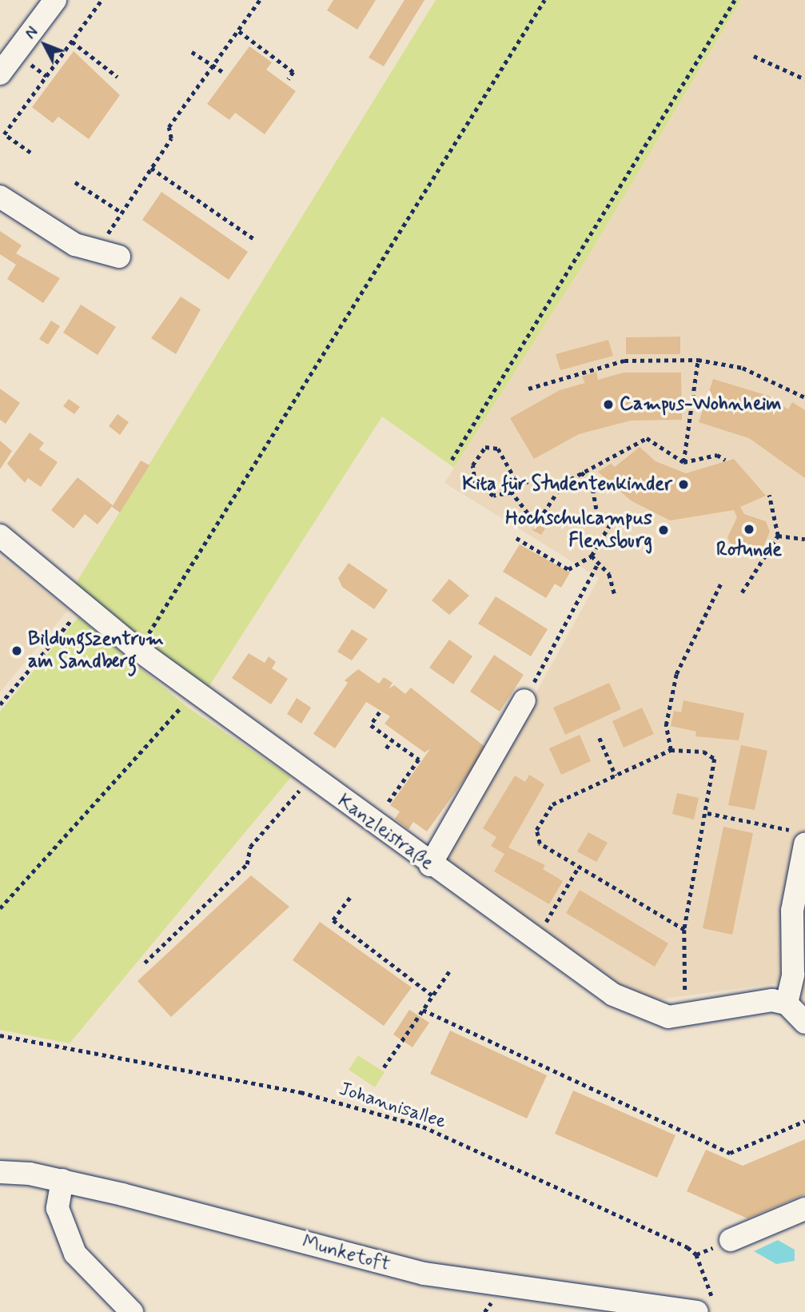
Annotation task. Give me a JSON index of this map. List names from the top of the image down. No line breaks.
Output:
{"streets":{"street":["Kanzleistraße","Munketoft"],"path":["Johannisallee"]},"crossings":[["Johannisallee","Munketoft"]],"places":["Campus-Wohnheim","Kita für Studentenkinder","Rotunde","Hochschulcampus Flensburg","Bildungszentrum am Sandberg"],"north":"top left"}
